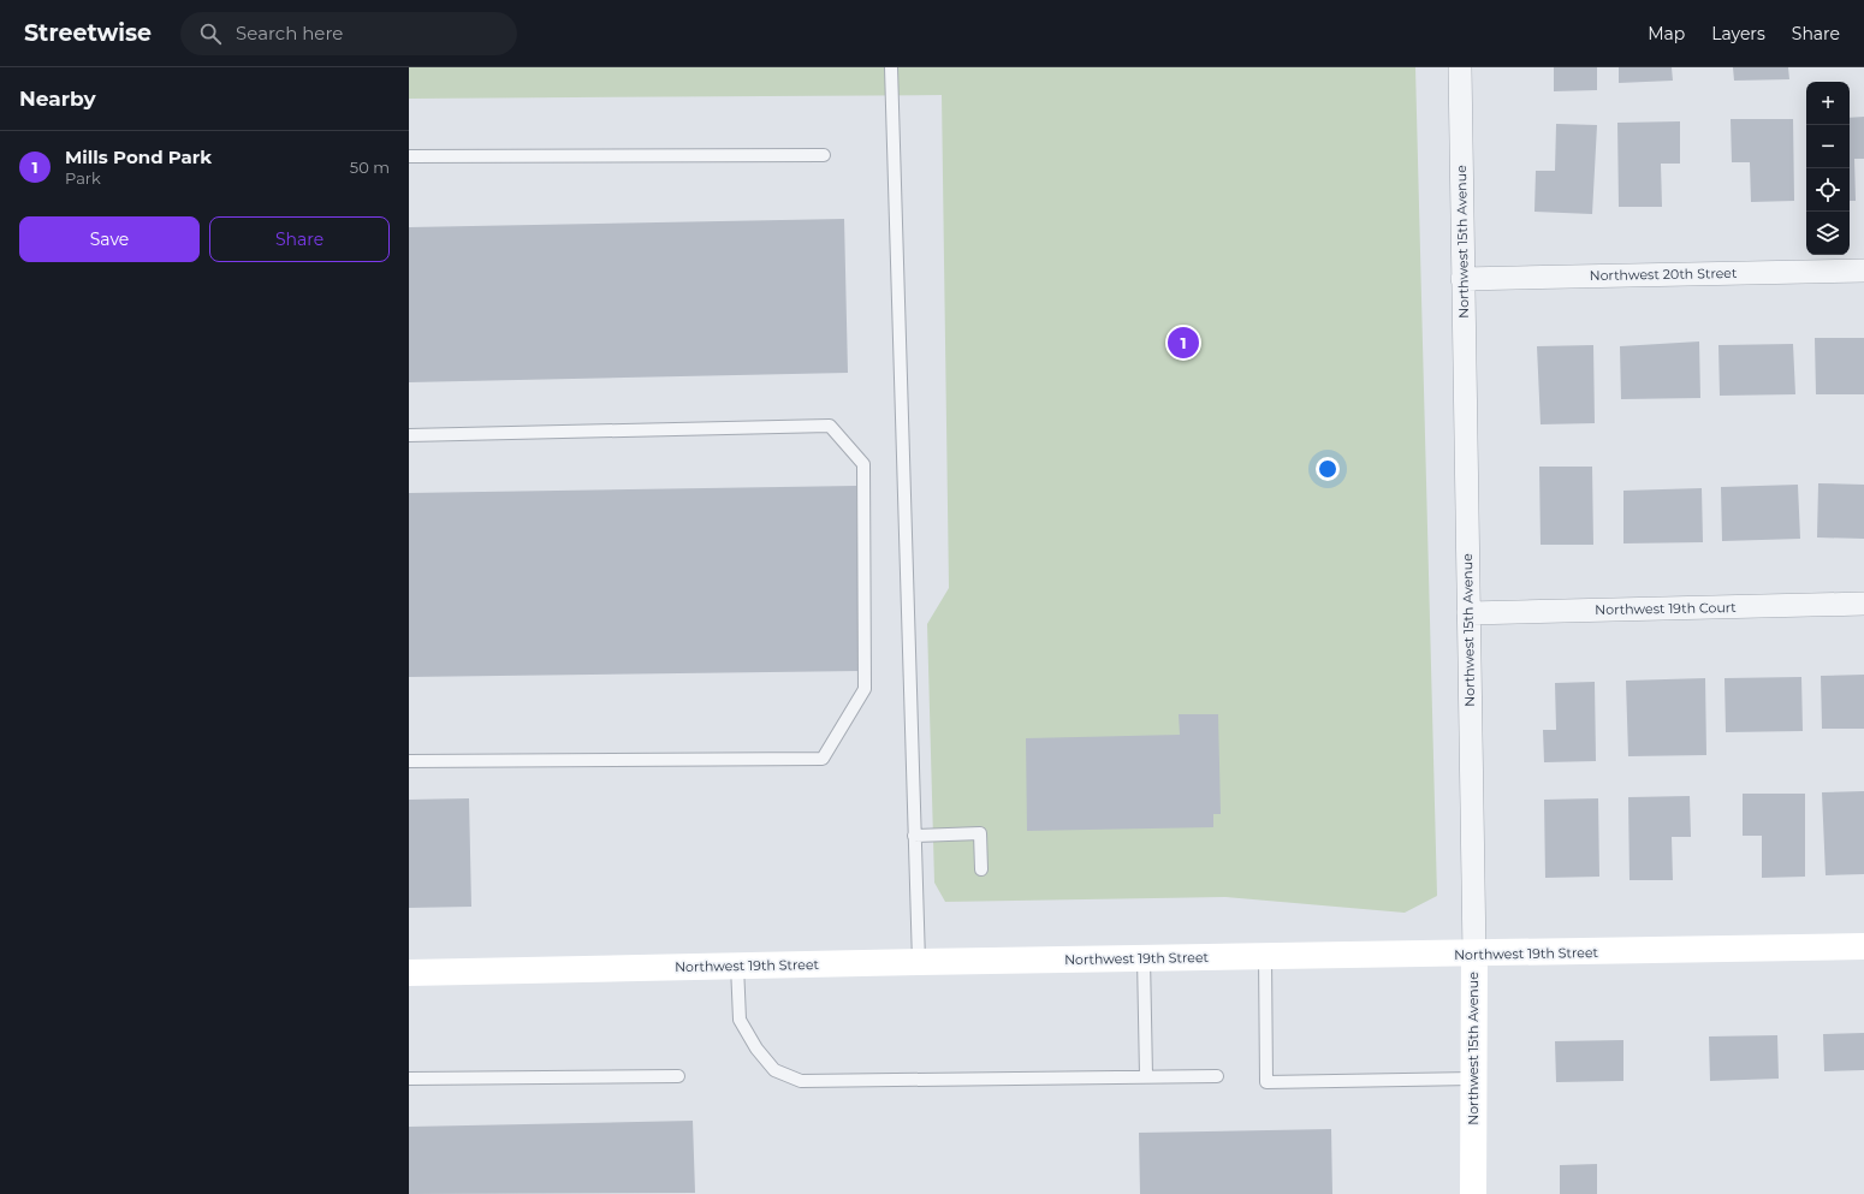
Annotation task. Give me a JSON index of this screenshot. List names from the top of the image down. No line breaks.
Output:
{"streets":{"street":["Northwest 15th Avenue","Northwest 20th Street","Northwest 19th Court","Northwest 19th Street"]},"crossings":[["Northwest 15th Avenue","Northwest 20th Street"],["Northwest 15th Avenue","Northwest 19th Court"],["Northwest 15th Avenue","Northwest 19th Street"]],"page":{"header":"Streetwise","search":"Search here","nav":["Map","Layers","Share"],"heading":"Nearby","map_buttons":["+","−"],"list":[{"mark":"1","name":"Mills Pond Park","note":"Park","value":"50 m"}],"buttons":["Save","Share"],"pins":"1"}}
